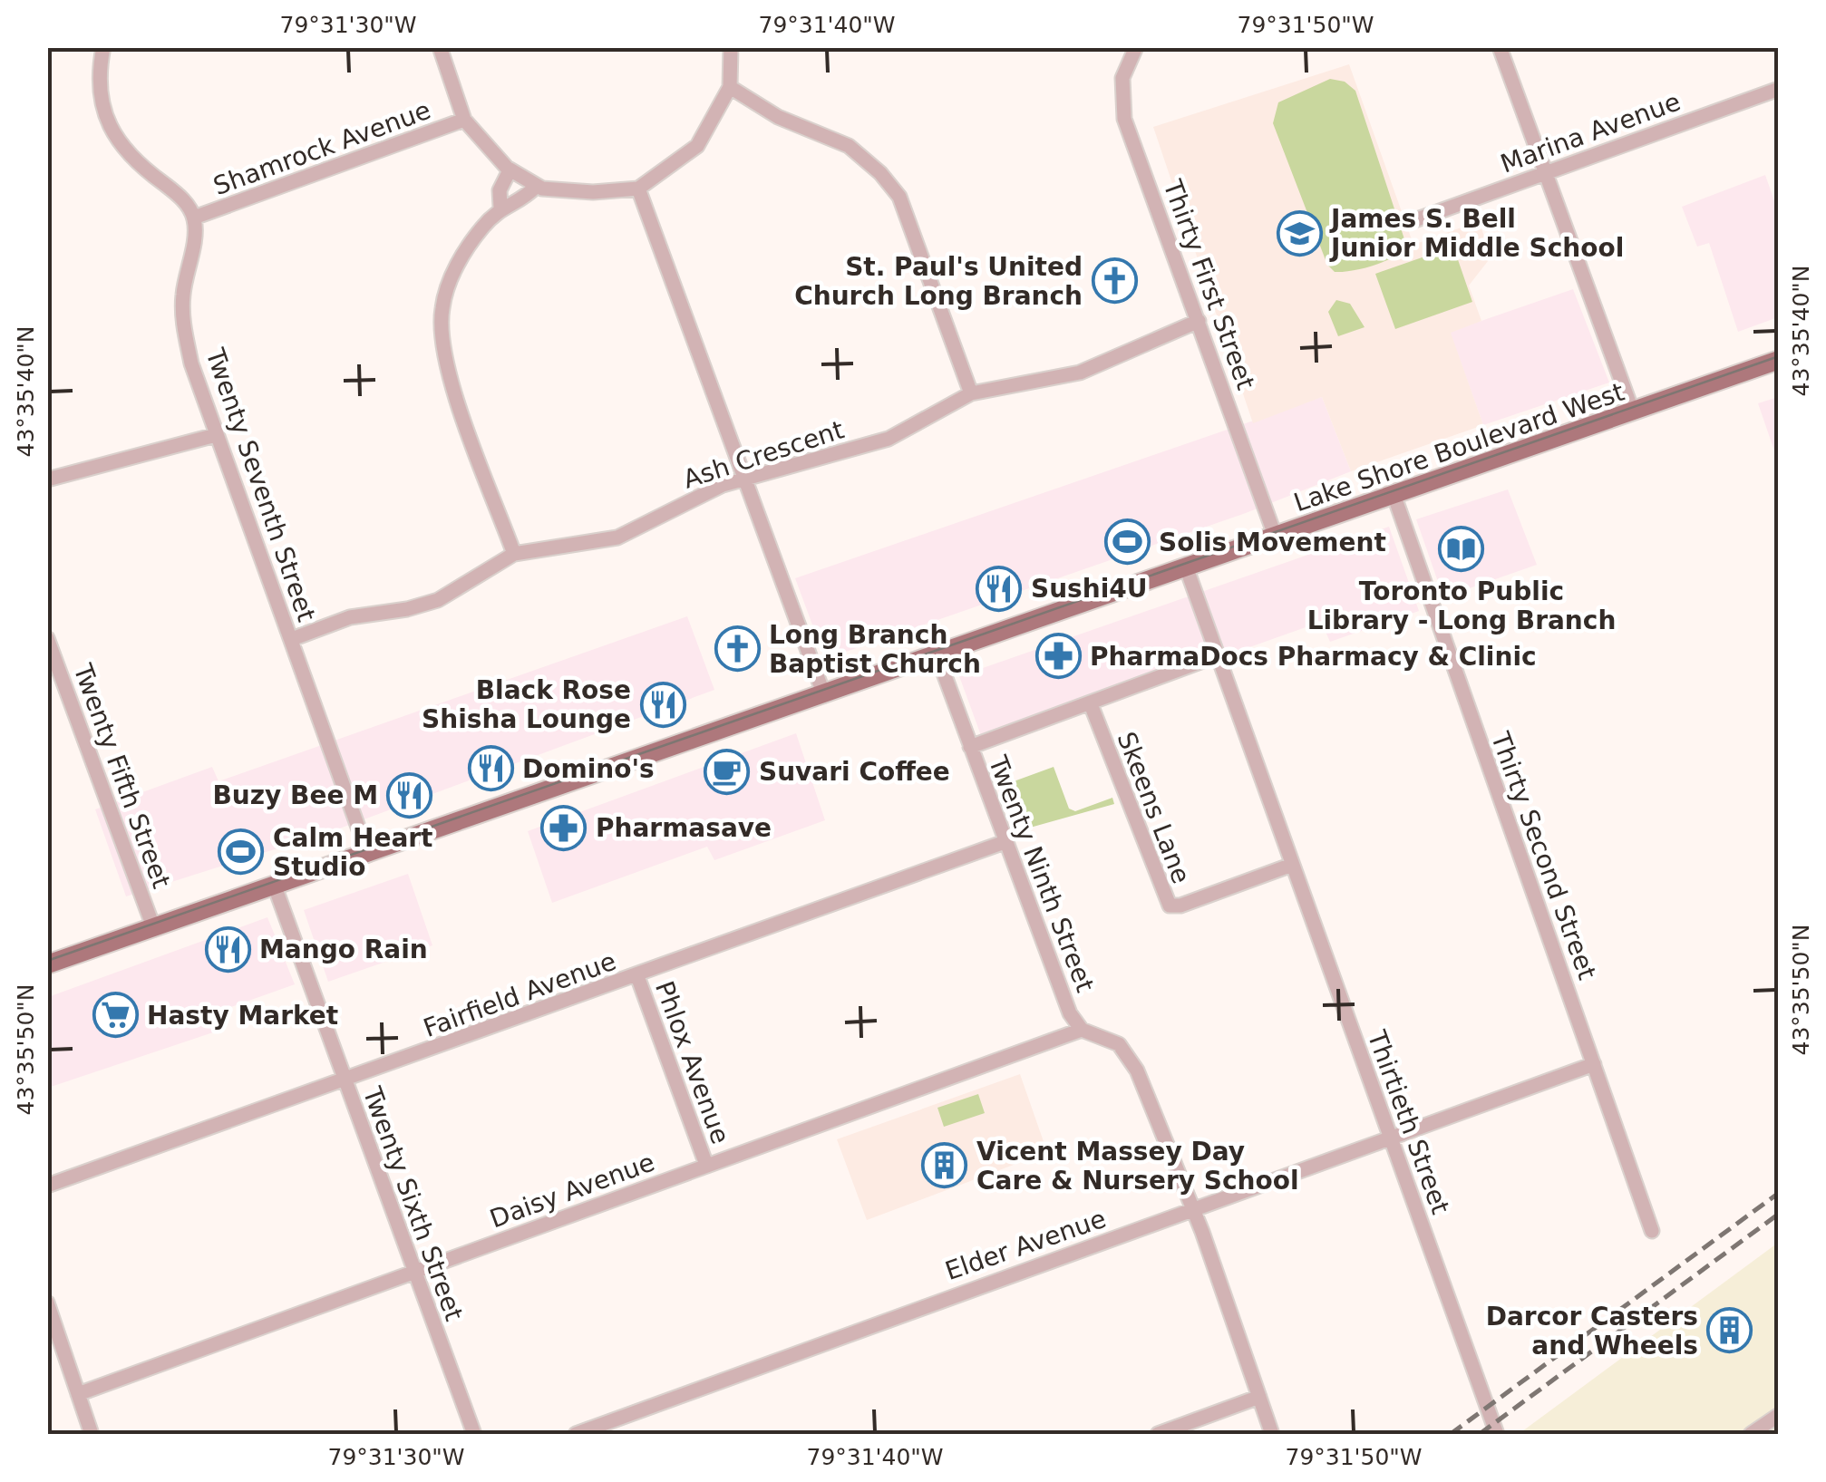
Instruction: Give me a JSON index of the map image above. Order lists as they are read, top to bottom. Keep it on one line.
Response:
{"streets":{"main road":["Lake Shore Boulevard West"],"street":["Marina Avenue","Shamrock Avenue","Thirty First Street","Ash Crescent","Twenty Seventh Street","Twenty Fifth Street","Skeens Lane","Thirty Second Street","Twenty Ninth Street","Fairfield Avenue","Phlox Avenue","Thirtieth Street","Daisy Avenue","Twenty Sixth Street","Elder Avenue"]},"crossings":[["Shamrock Avenue","Twenty Seventh Street"],["Thirty First Street","Lake Shore Boulevard West"],["Thirty First Street","Ash Crescent"],["Lake Shore Boulevard West","Twenty Seventh Street"],["Lake Shore Boulevard West","Twenty Fifth Street"],["Lake Shore Boulevard West","Thirty Second Street"],["Lake Shore Boulevard West","Twenty Ninth Street"],["Lake Shore Boulevard West","Thirtieth Street"],["Lake Shore Boulevard West","Twenty Sixth Street"],["Ash Crescent","Twenty Seventh Street"],["Skeens Lane","Thirtieth Street"],["Thirty Second Street","Elder Avenue"],["Twenty Ninth Street","Fairfield Avenue"],["Twenty Ninth Street","Daisy Avenue"],["Twenty Ninth Street","Elder Avenue"],["Fairfield Avenue","Phlox Avenue"],["Fairfield Avenue","Twenty Sixth Street"],["Phlox Avenue","Daisy Avenue"],["Thirtieth Street","Elder Avenue"],["Daisy Avenue","Twenty Sixth Street"]],"places":{"school or university":["James S. Bell Junior Middle School"],"church":["St. Paul's United Church Long Branch","Long Branch Baptist Church"],"sports":["Solis Movement","Calm Heart Studio"],"library":["Toronto Public Library - Long Branch"],"restaurant":["Sushi4U","Black Rose Shisha Lounge","Domino's","Buzy Bee M","Mango Rain"],"pharmacy":["PharmaDocs Pharmacy & Clinic","Pharmasave"],"cafe":["Suvari Coffee"],"supermarket":["Hasty Market"],"building":["Vicent Massey Day Care & Nursery School","Darcor Casters and Wheels"]},"coordinates":["79°31'30\"W","79°31'40\"W","79°31'50\"W","43°35'40\"N","43°35'50\"N"]}
